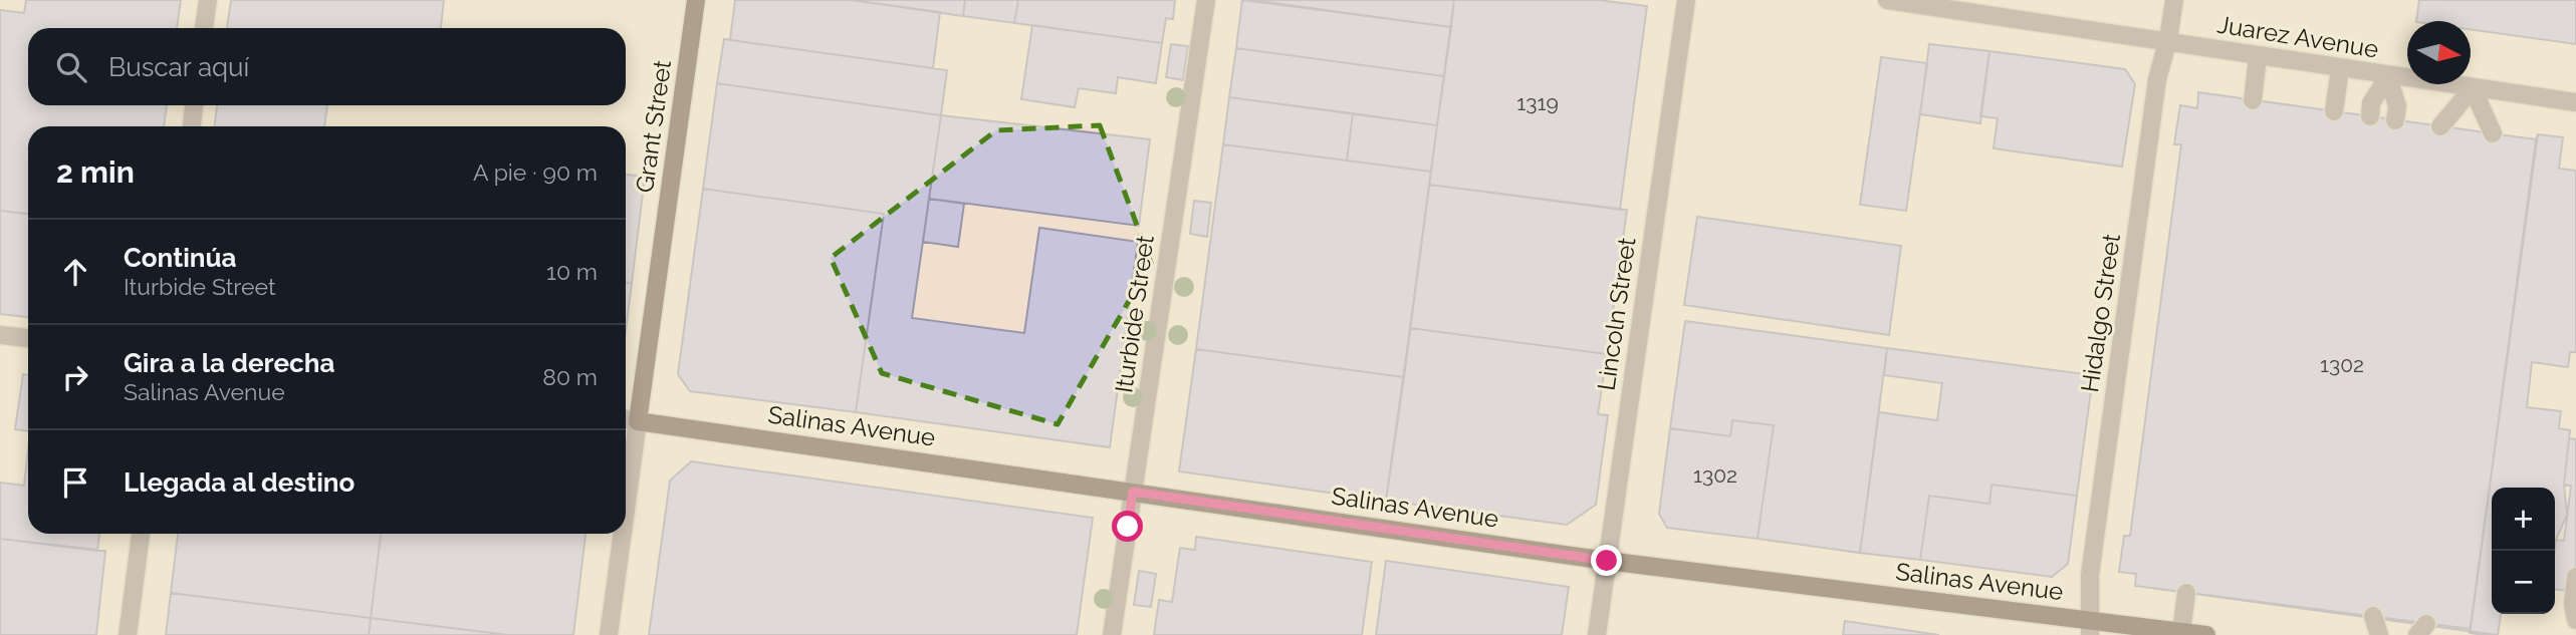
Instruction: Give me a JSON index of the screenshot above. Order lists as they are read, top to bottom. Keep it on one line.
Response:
{"streets":{"main road":["Grant Street","Salinas Avenue"],"street":["Juarez Avenue","Hidalgo Street","Iturbide Street","Lincoln Street"]},"crossings":[["Juarez Avenue","Hidalgo Street"],["Grant Street","Salinas Avenue"],["Hidalgo Street","Salinas Avenue"],["Iturbide Street","Salinas Avenue"],["Lincoln Street","Salinas Avenue"]],"house_numbers":["1319","1302","1302"],"north":"right","page":{"search":"Buscar aquí","heading":["2 min","A pie · 90 m"],"list":[["Continúa","Iturbide Street","10 m"],["Gira a la derecha","Salinas Avenue","80 m"],"Llegada al destino"],"map_buttons":["+","−"]}}
